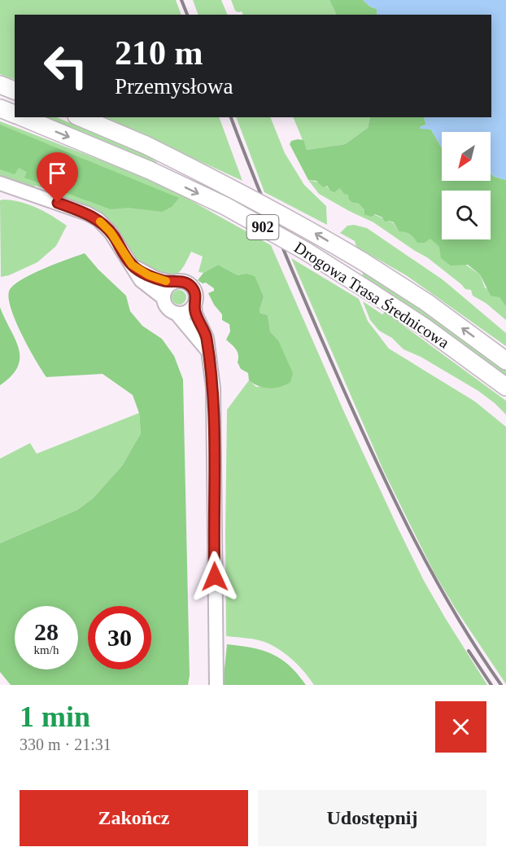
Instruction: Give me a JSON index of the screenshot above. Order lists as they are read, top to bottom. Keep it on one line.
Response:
{"streets":{"main road":["902","Drogowa Trasa Średnicowa"]},"north":"bottom left","page":{"turn":["210 m","Przemysłowa"],"speed":"28 km/h","limit":"30","heading":["1 min","330 m · 21:31"],"buttons":["Zakończ","Udostępnij"]}}
